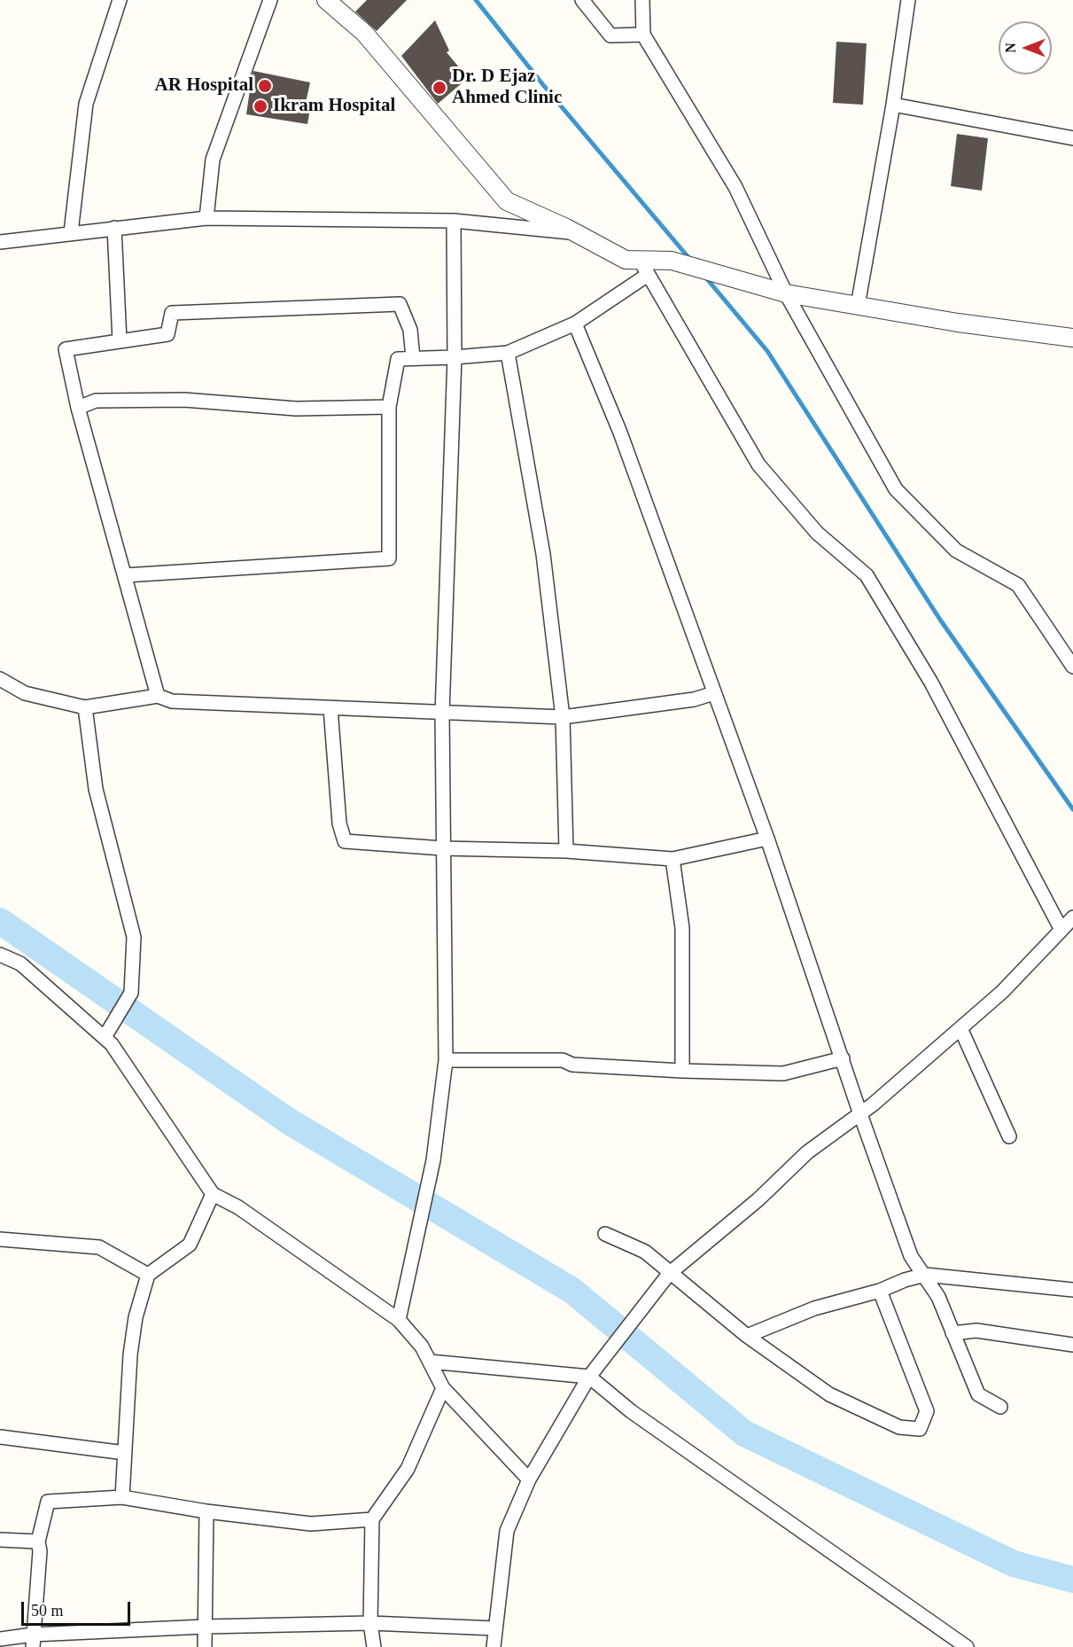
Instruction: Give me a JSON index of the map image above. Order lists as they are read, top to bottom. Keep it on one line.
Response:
{"places":["AR Hospital","Dr. D Ejaz Ahmed Clinic","Ikram Hospital"],"scale_bar":"50 m","north":"left"}
